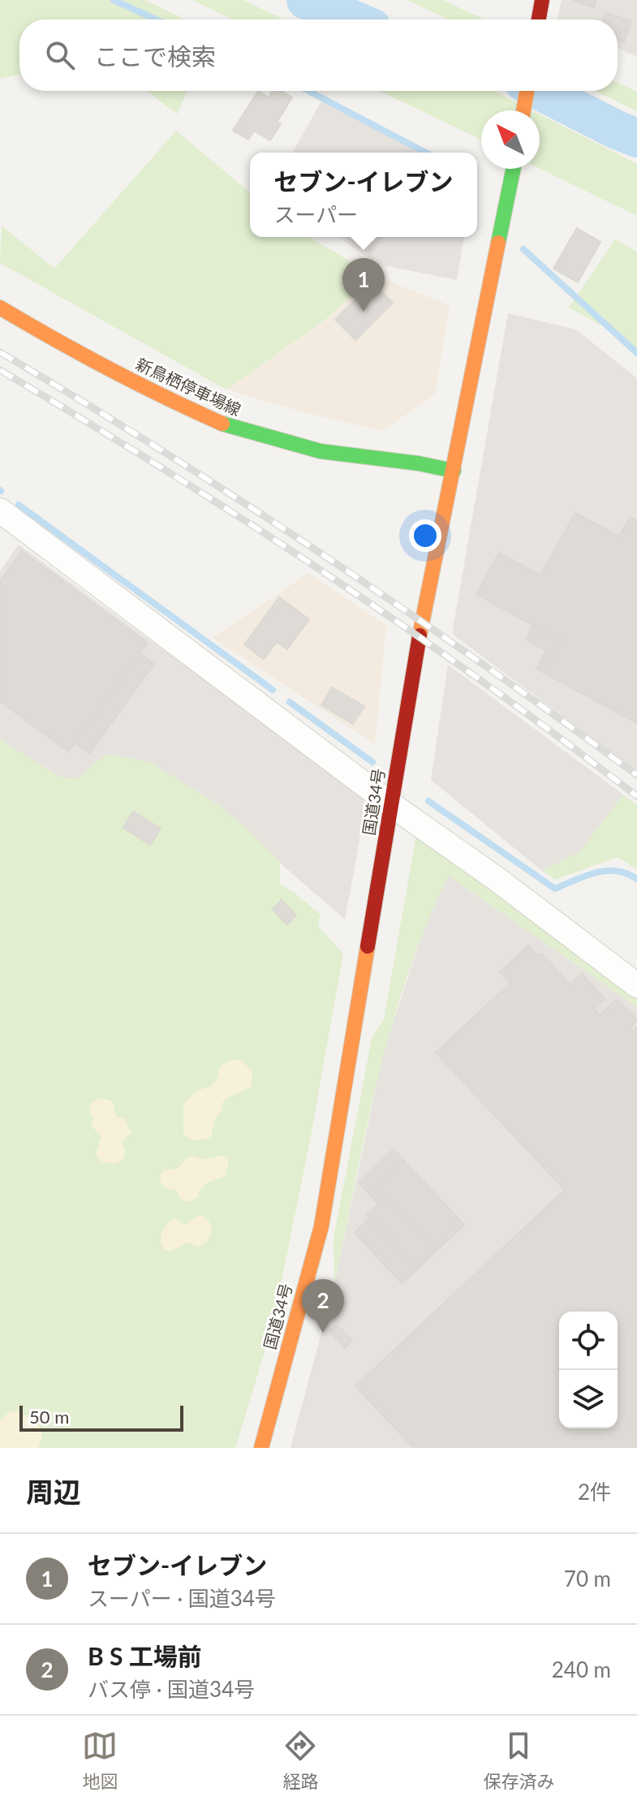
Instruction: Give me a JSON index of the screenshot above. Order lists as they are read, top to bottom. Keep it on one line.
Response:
{"streets":{"main road":["新鳥栖停車場線","国道34号"]},"crossings":[["新鳥栖停車場線","国道34号"]],"scale_bar":"50 m","north":"top left","page":{"search":"ここで検索","popup":["セブン-イレブン","スーパー"],"pins":["1","2"],"scale":"50 m","heading":["周辺","2件"],"list":[{"mark":"1","name":"セブン-イレブン","note":"スーパー · 国道34号","value":"70 m"},{"mark":"2","name":"B S 工場前","note":"バス停 · 国道34号","value":"240 m"}],"nav":["地図","経路","保存済み"]}}
